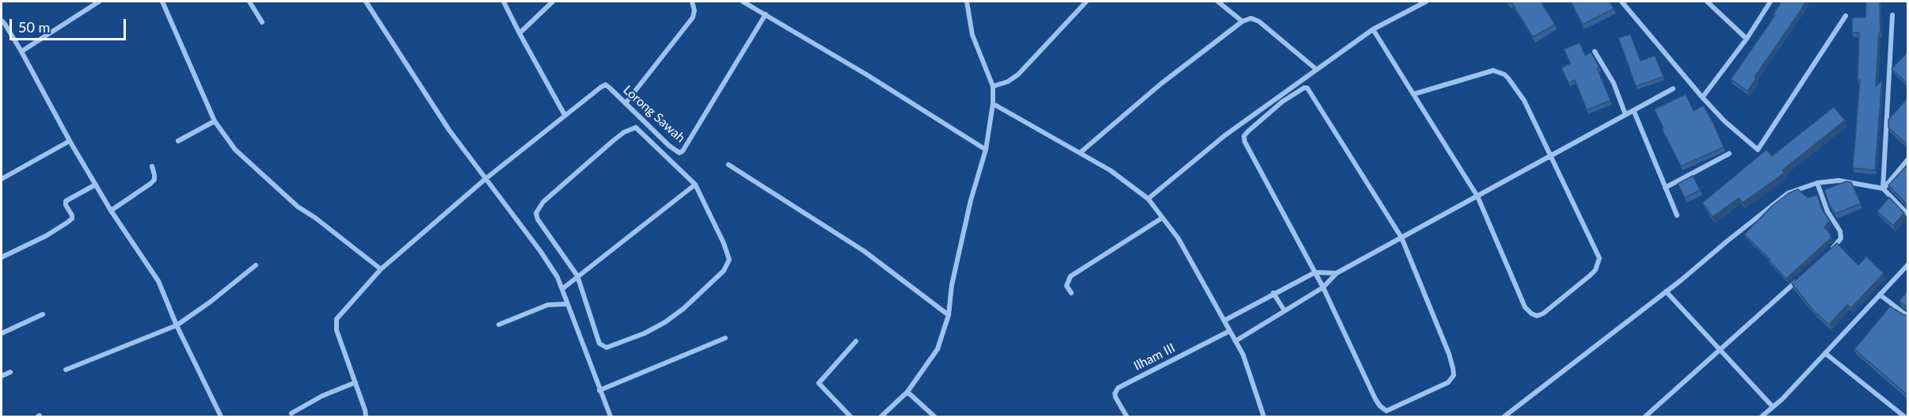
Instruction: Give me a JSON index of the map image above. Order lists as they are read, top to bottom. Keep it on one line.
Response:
{"streets":{"street":["Lorong Sawah","Ilham III"]},"scale_bar":"50 m"}
